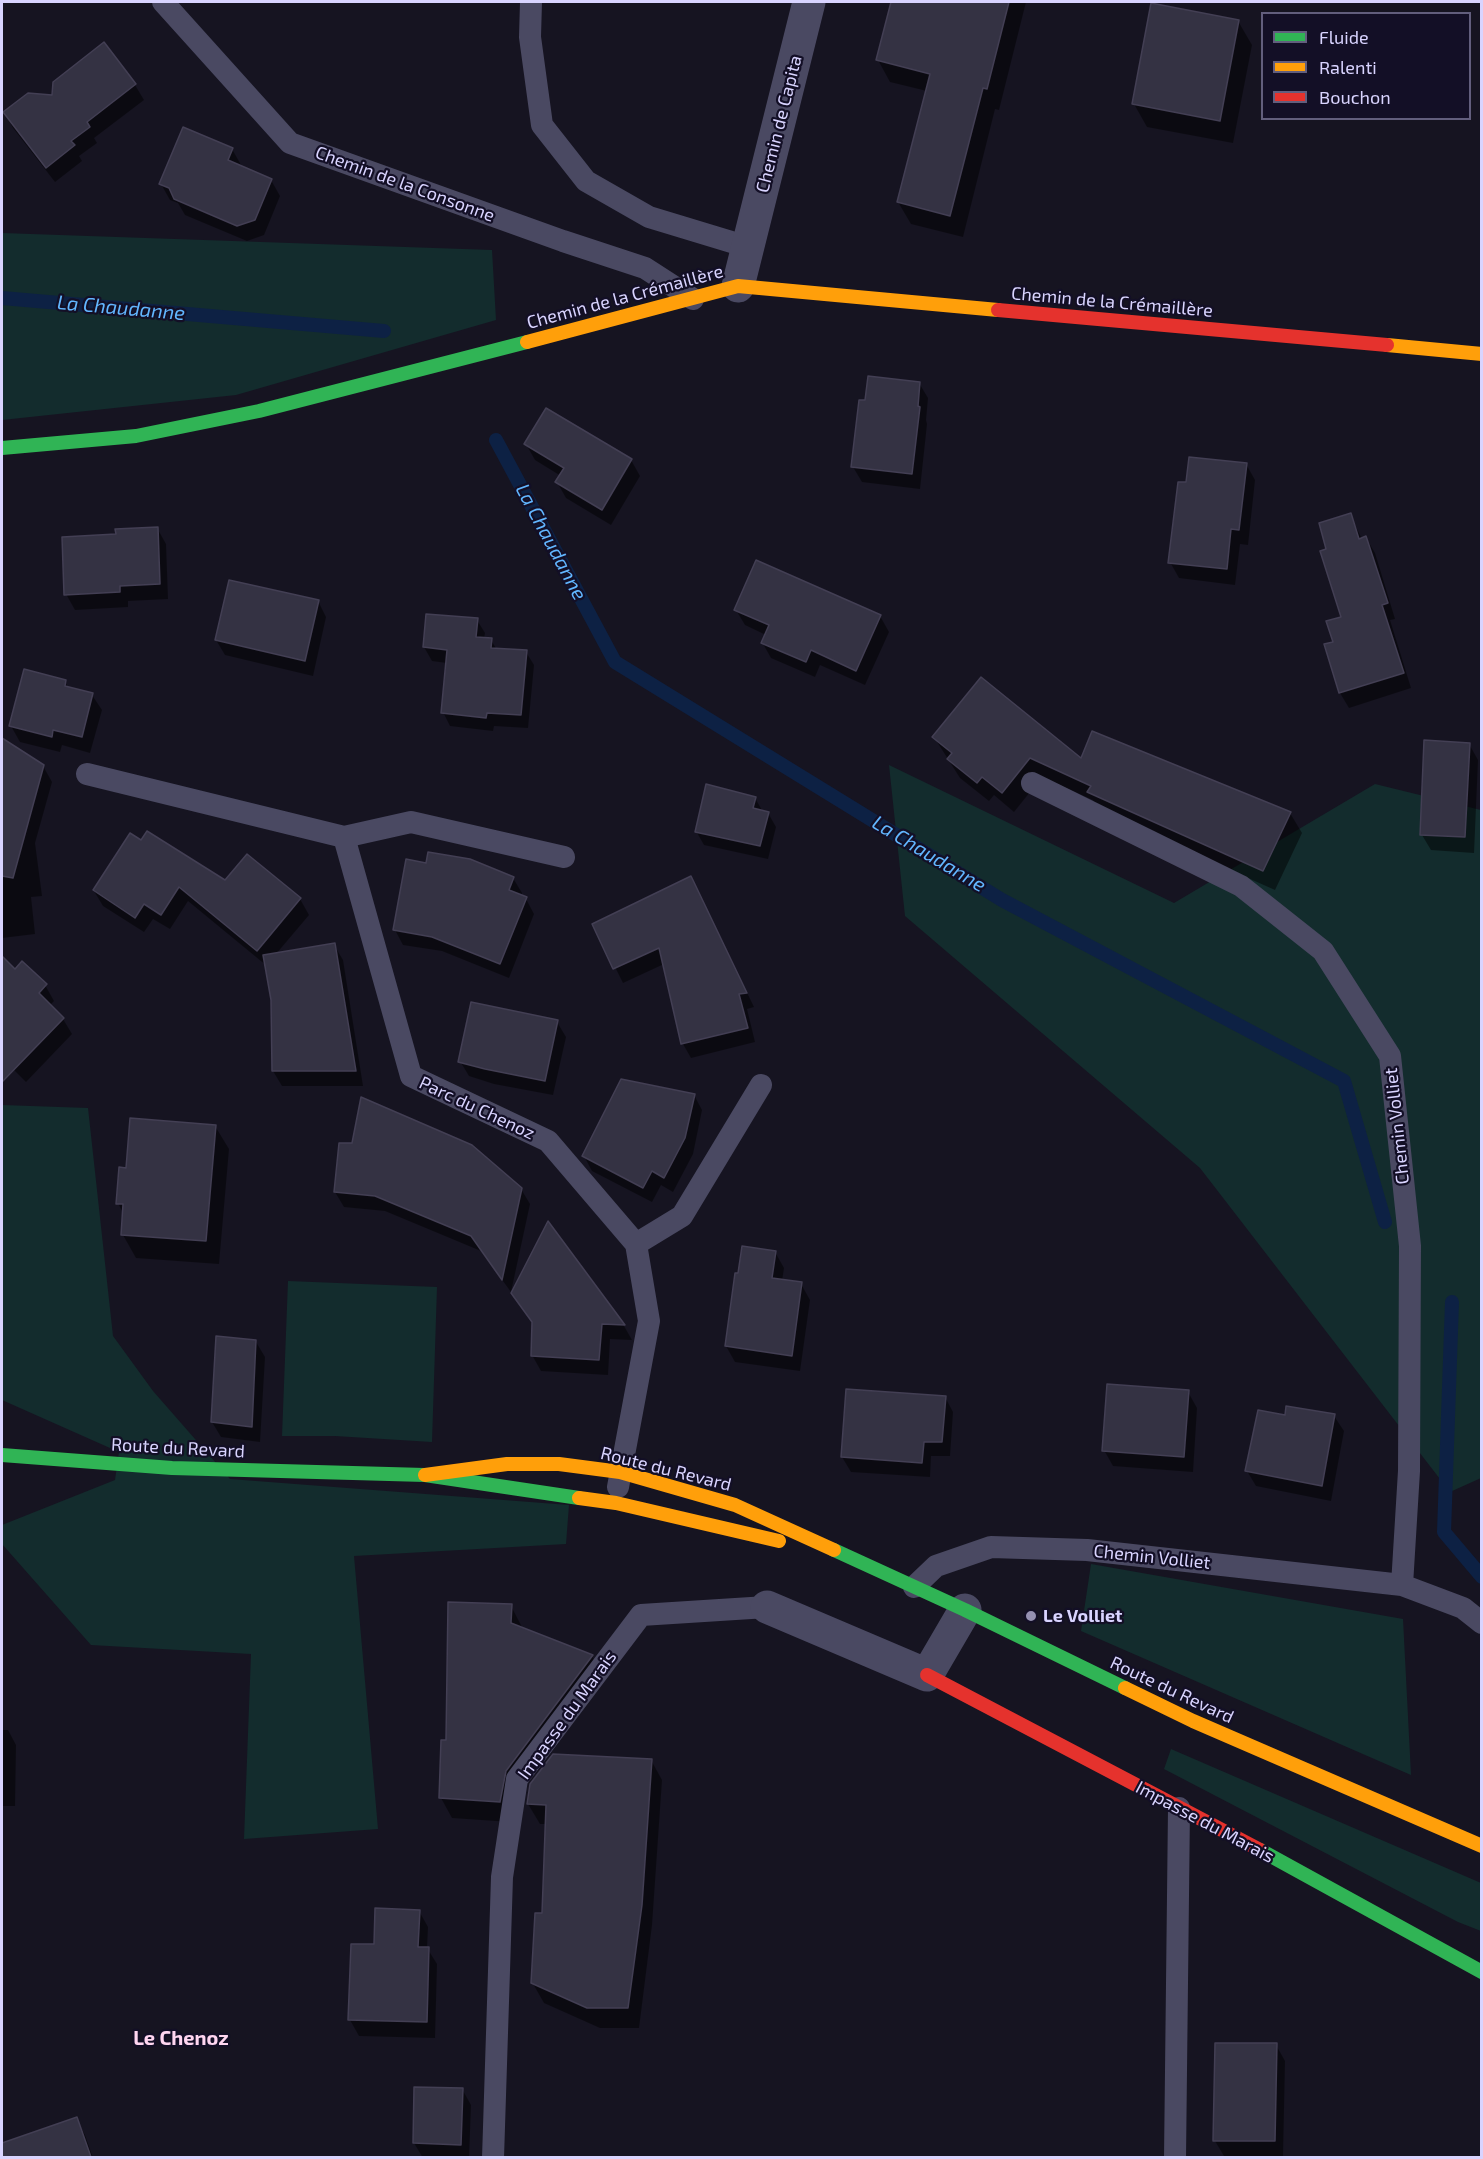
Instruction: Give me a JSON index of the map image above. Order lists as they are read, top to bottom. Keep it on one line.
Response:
{"streets":{"street":["Chemin de Capita","Chemin de la Crémaillère","Route du Revard","Impasse du Marais"],"lane":["Chemin de la Consonne","Parc du Chenoz","Chemin Volliet"]},"crossings":[["Chemin de Capita","Chemin de la Crémaillère"],["Chemin de la Consonne","Chemin de la Crémaillère"],["Chemin Volliet","Route du Revard"]],"districts":["Le Chenoz"],"water":["La Chaudanne"],"places":["Le Volliet"],"legend":["Fluide","Ralenti","Bouchon"]}
